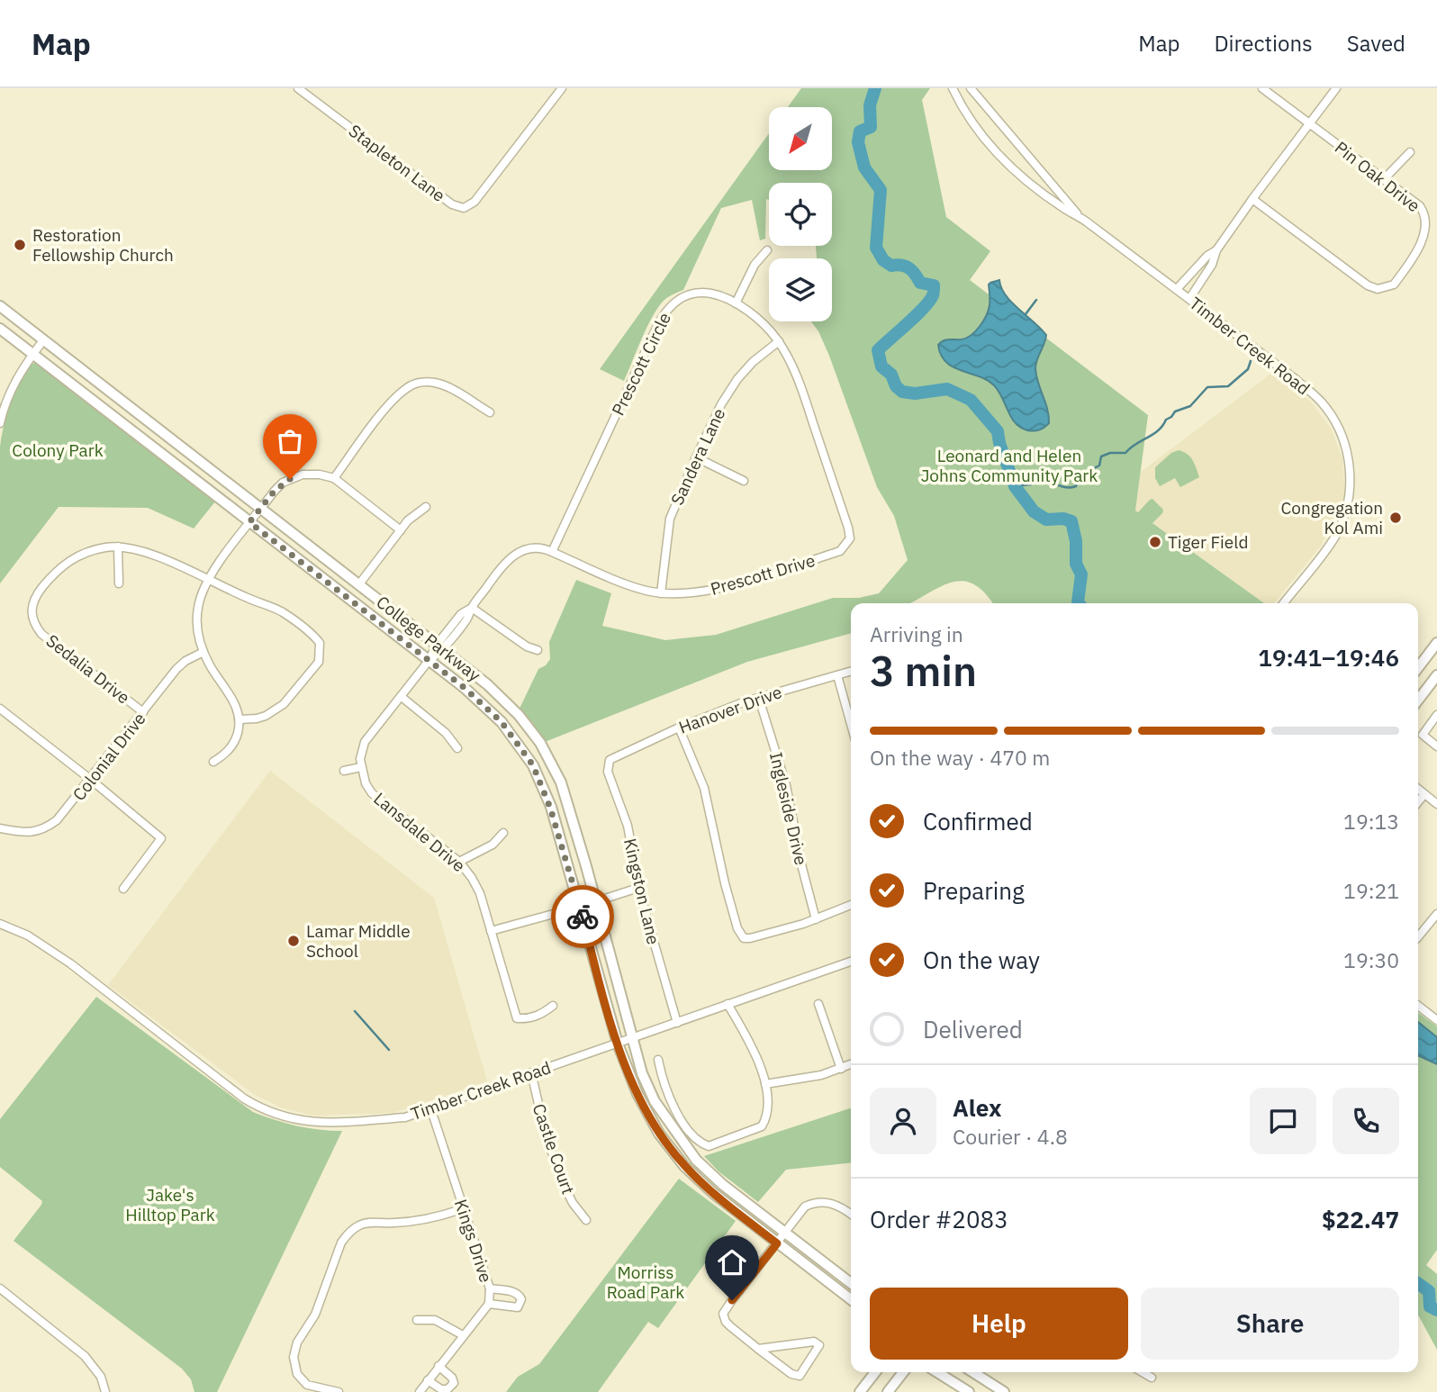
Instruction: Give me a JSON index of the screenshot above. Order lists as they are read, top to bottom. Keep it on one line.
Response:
{"streets":{"main road":["College Parkway"],"street":["Stapleton Lane","Pin Oak Drive","Timber Creek Road","Prescott Circle","Sandera Lane","Prescott Drive","Sedalia Drive","Hanover Drive","Colonial Drive","Ingleside Drive","Lansdale Drive","Kingston Lane","Castle Court","Kings Drive"]},"crossings":[["Timber Creek Road","College Parkway"],["Timber Creek Road","Kingston Lane"],["Timber Creek Road","Castle Court"],["Timber Creek Road","Kings Drive"],["Prescott Circle","Sandera Lane"],["Prescott Circle","Prescott Drive"],["Sandera Lane","Prescott Drive"],["Prescott Drive","College Parkway"],["Sedalia Drive","Colonial Drive"],["Hanover Drive","Ingleside Drive"],["Hanover Drive","Kingston Lane"]],"parks":["Colony Park","Leonard and Helen Johns Community Park","Jake's Hilltop Park","Morriss Road Park"],"places":["Restoration Fellowship Church","Congregation Kol Ami","Tiger Field","Lamar Middle School"],"north":"bottom left","page":{"header":"Map","nav":["Map","Directions","Saved"],"heading":["3 min","Arriving in","19:41–19:46"],"panel":["Alex","Courier · 4.8","Order #2083","$22.47"],"bar":"On the way · 470 m","list":[["Confirmed","19:13"],["Preparing","19:21"],["On the way","19:30"],"Delivered"],"buttons":["Help","Share"]}}
